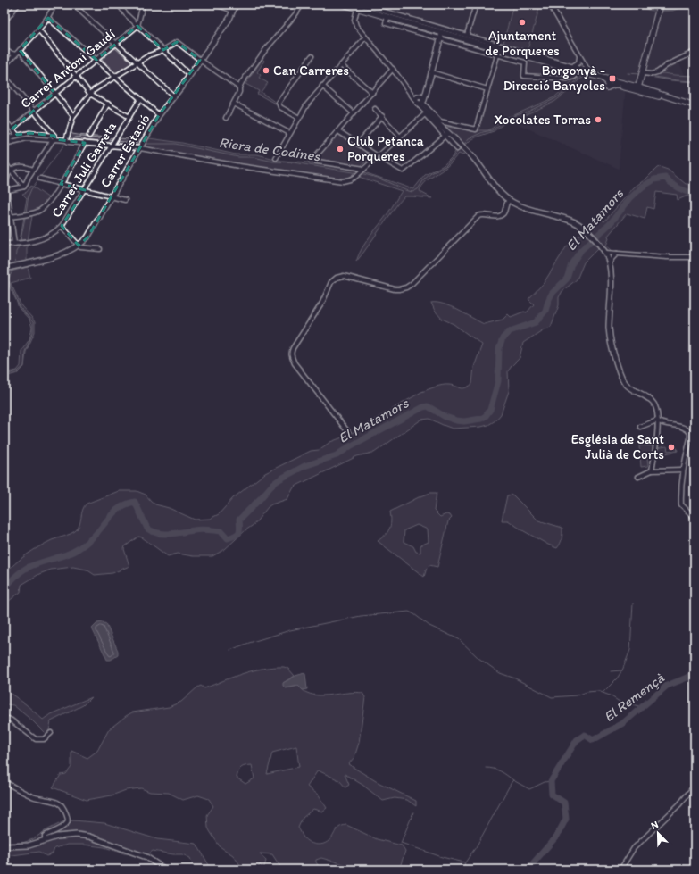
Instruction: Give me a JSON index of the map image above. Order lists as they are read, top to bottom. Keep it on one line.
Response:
{"streets":{"street":["Carrer Antoni Gaudí","Carrer Estació","Carrer Juli Garreta"]},"water":["Riera de Codines","El Matamors","El Remençà"],"places":{"other":["Ajuntament de Porqueres","Can Carreres","Xocolates Torras","Club Petanca Porqueres","Església de Sant Julià de Corts"],"transit":["Borgonyà - Direcció Banyoles"]},"north":"top left"}
